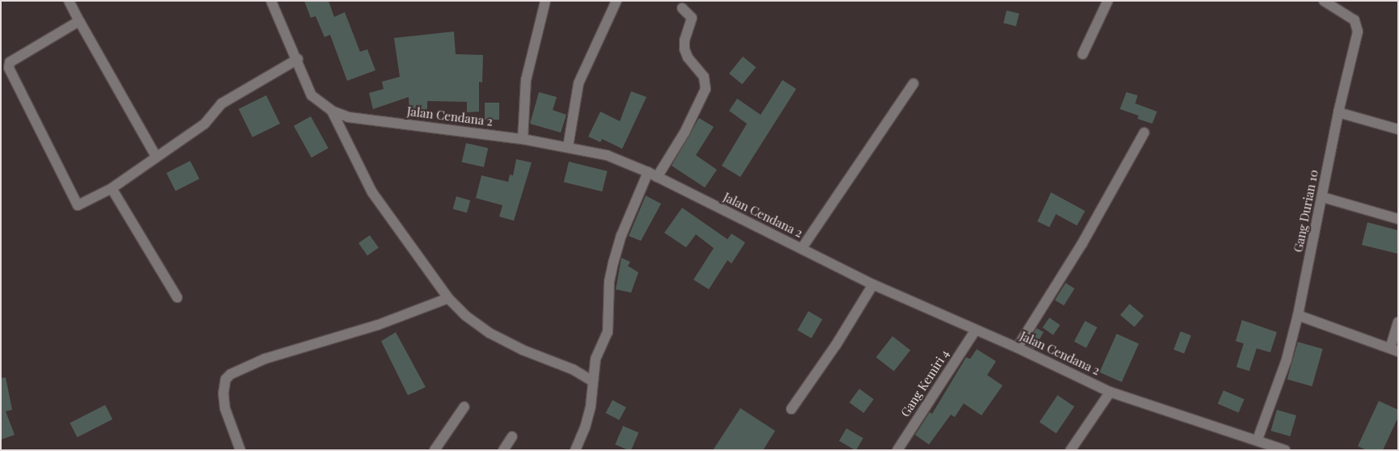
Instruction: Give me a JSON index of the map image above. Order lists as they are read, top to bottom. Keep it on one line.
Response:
{"streets":{"street":["Jalan Cendana 2","Gang Durian 10","Gang Kemiri 4"]},"crossings":[["Jalan Cendana 2","Gang Durian 10"],["Jalan Cendana 2","Gang Kemiri 4"]]}
